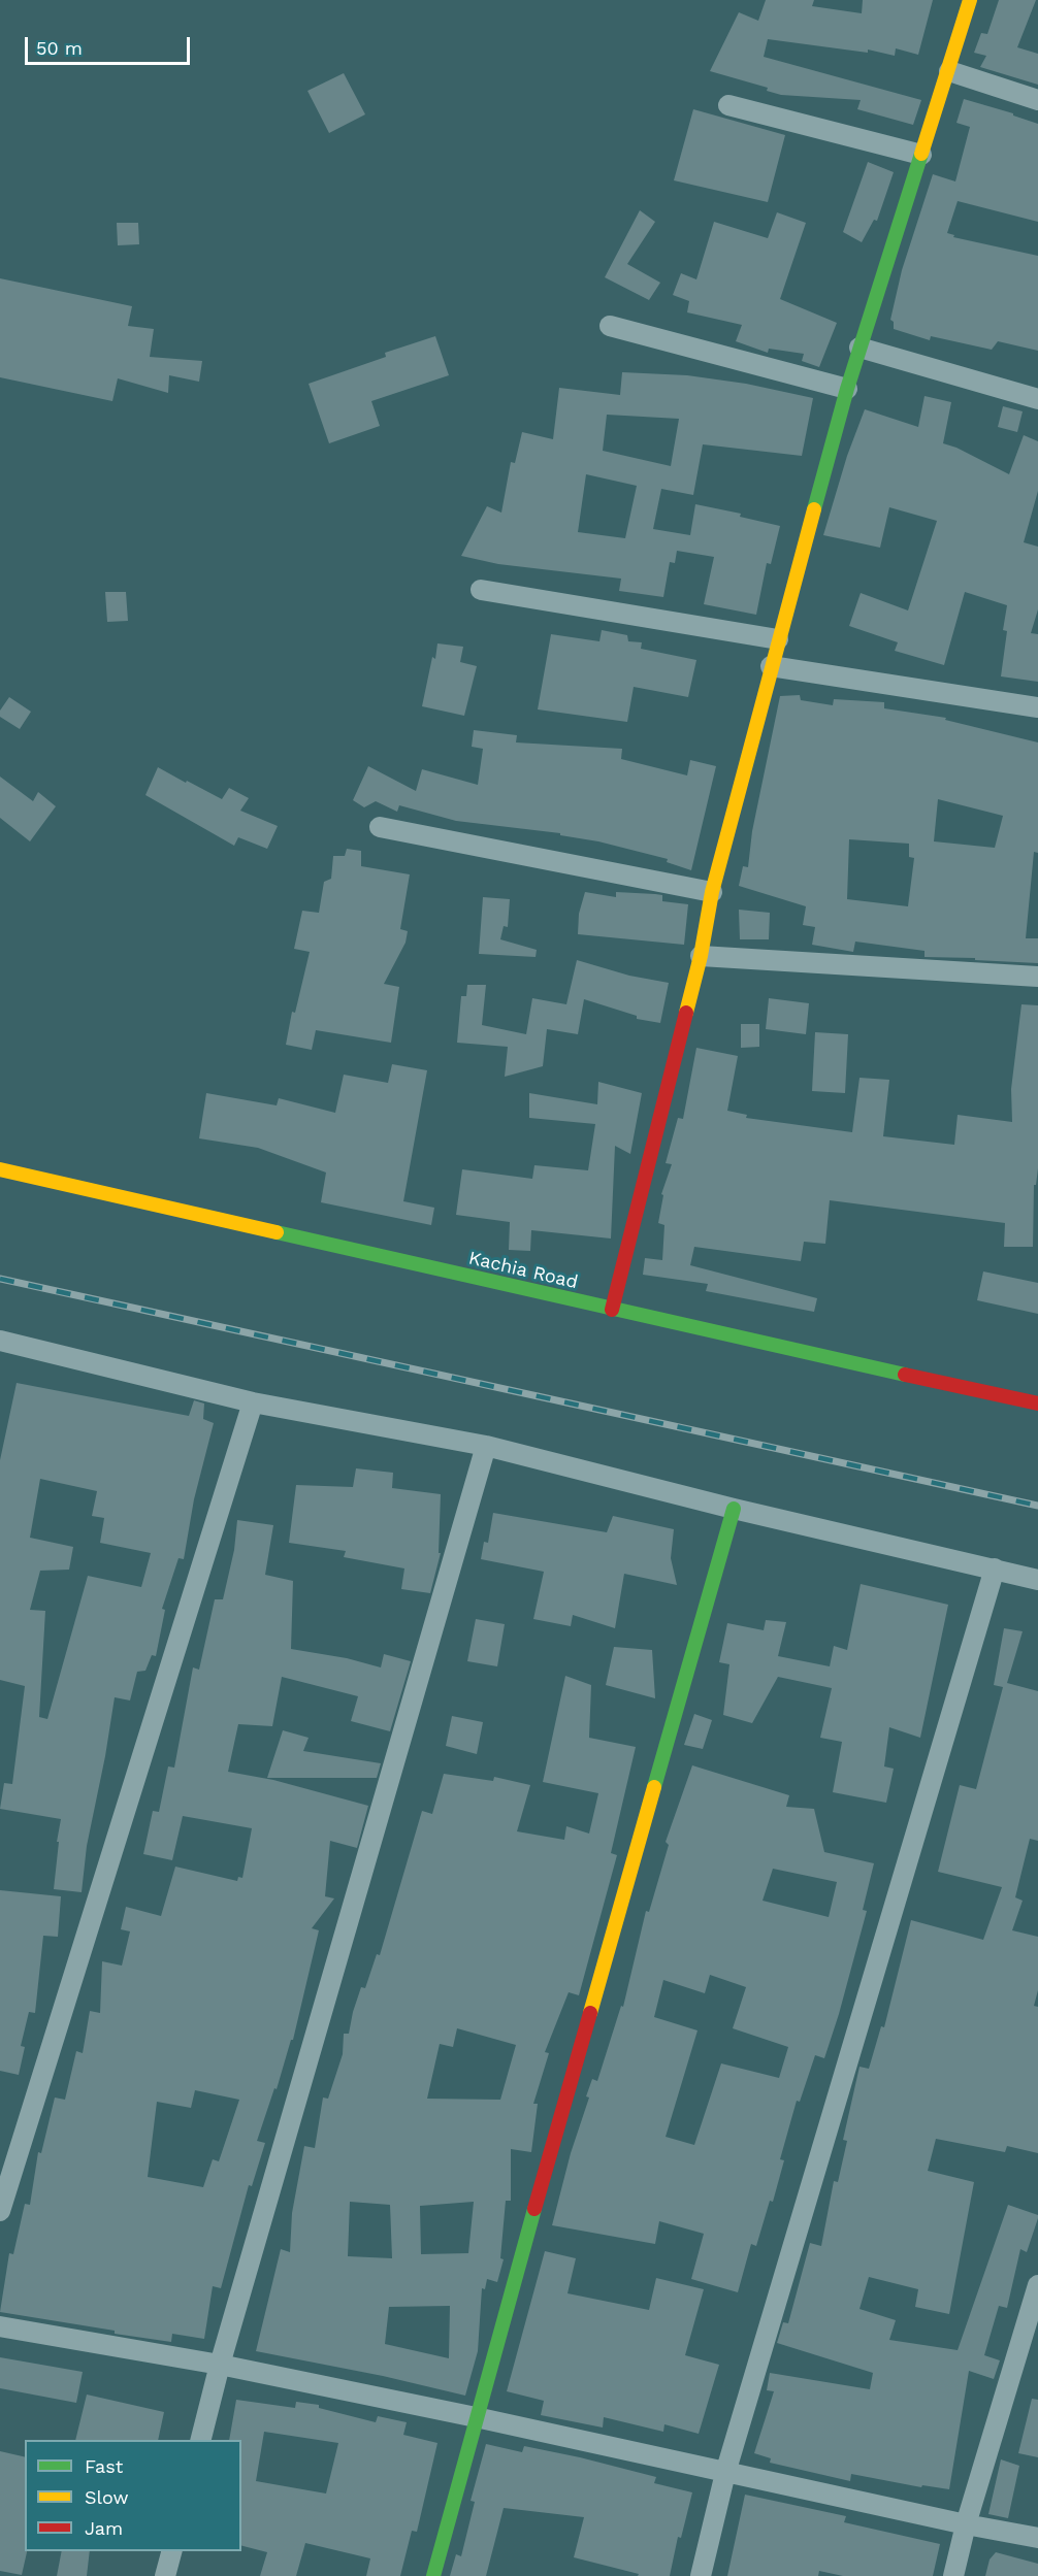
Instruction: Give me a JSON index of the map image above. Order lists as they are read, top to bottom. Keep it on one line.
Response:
{"streets":{"street":["Kachia Road"]},"legend":["Fast","Slow","Jam"],"scale_bar":"50 m"}
